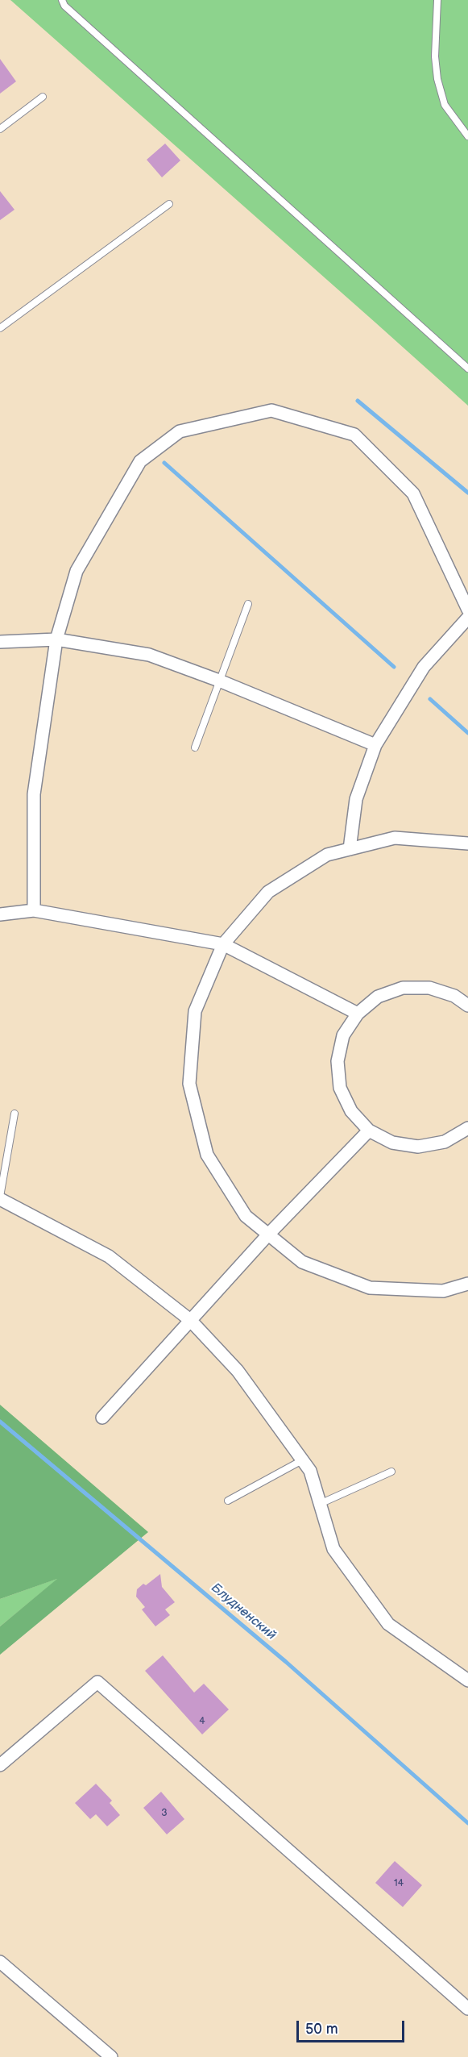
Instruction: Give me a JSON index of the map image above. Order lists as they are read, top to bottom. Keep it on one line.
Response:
{"water":["Блудненский"],"house_numbers":["4","3","14"],"scale_bar":"50 m"}
